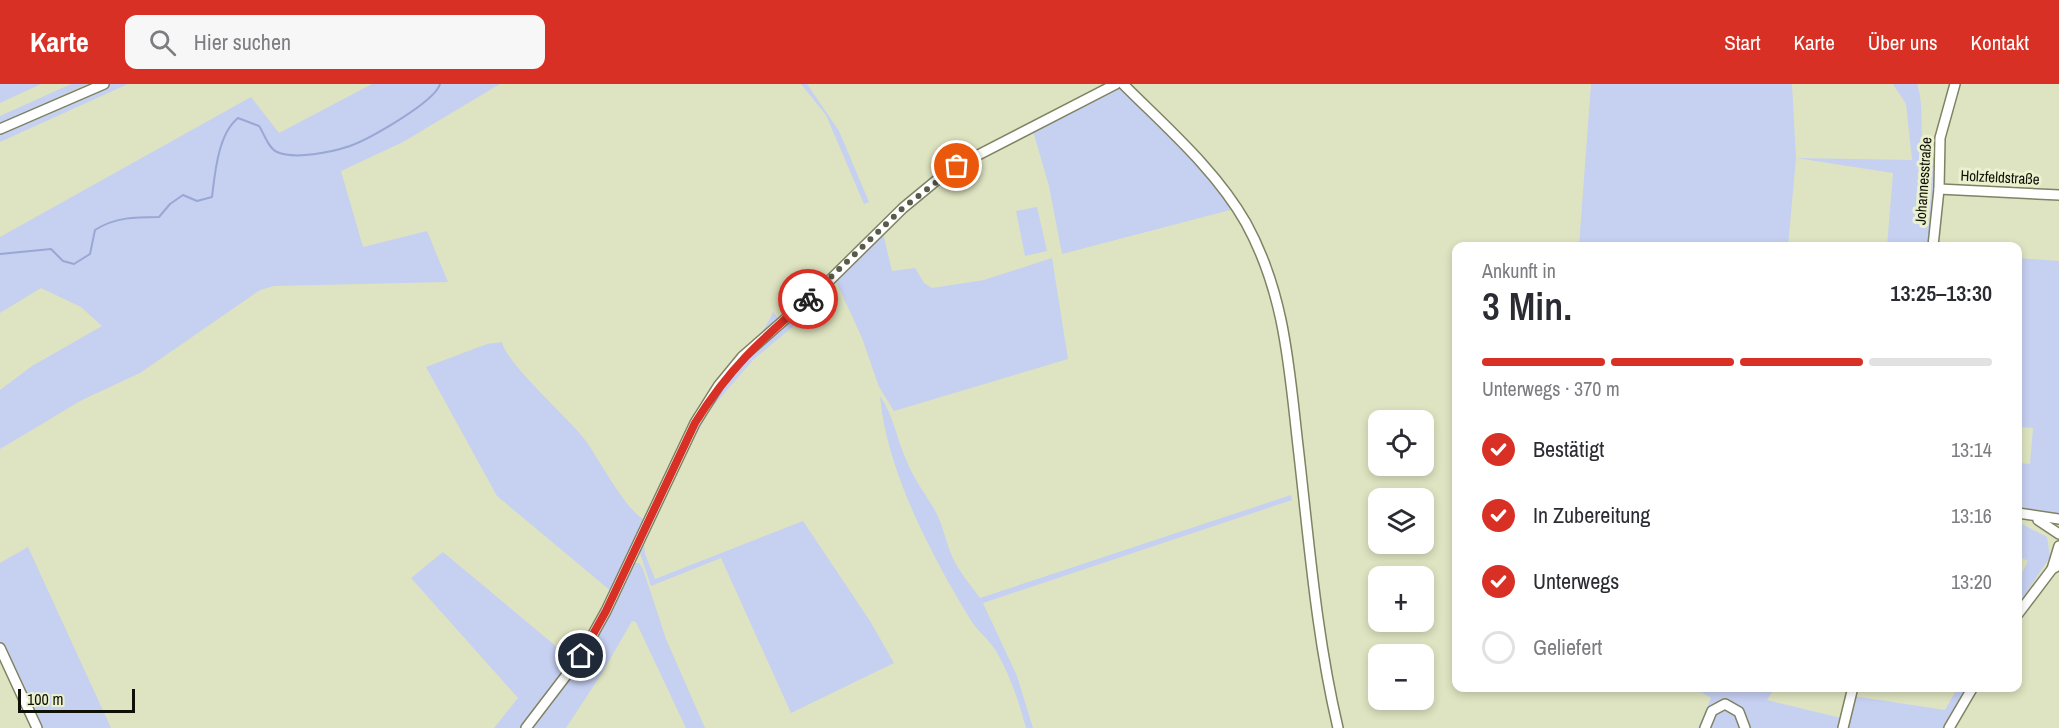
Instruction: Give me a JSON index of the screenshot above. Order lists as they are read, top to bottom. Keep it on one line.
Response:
{"streets":{"street":["Holzfeldstraße","Johannesstraße"]},"crossings":[["Holzfeldstraße","Johannesstraße"]],"scale_bar":"100 m","page":{"header":"Karte","search":"Hier suchen","nav":["Start","Karte","Über uns","Kontakt"],"heading":["3 Min.","Ankunft in","13:25–13:30"],"bar":"Unterwegs · 370 m","map_buttons":["+","−"],"list":[["Bestätigt","13:14"],["In Zubereitung","13:16"],["Unterwegs","13:20"],"Geliefert"],"scale":"100 m"}}
